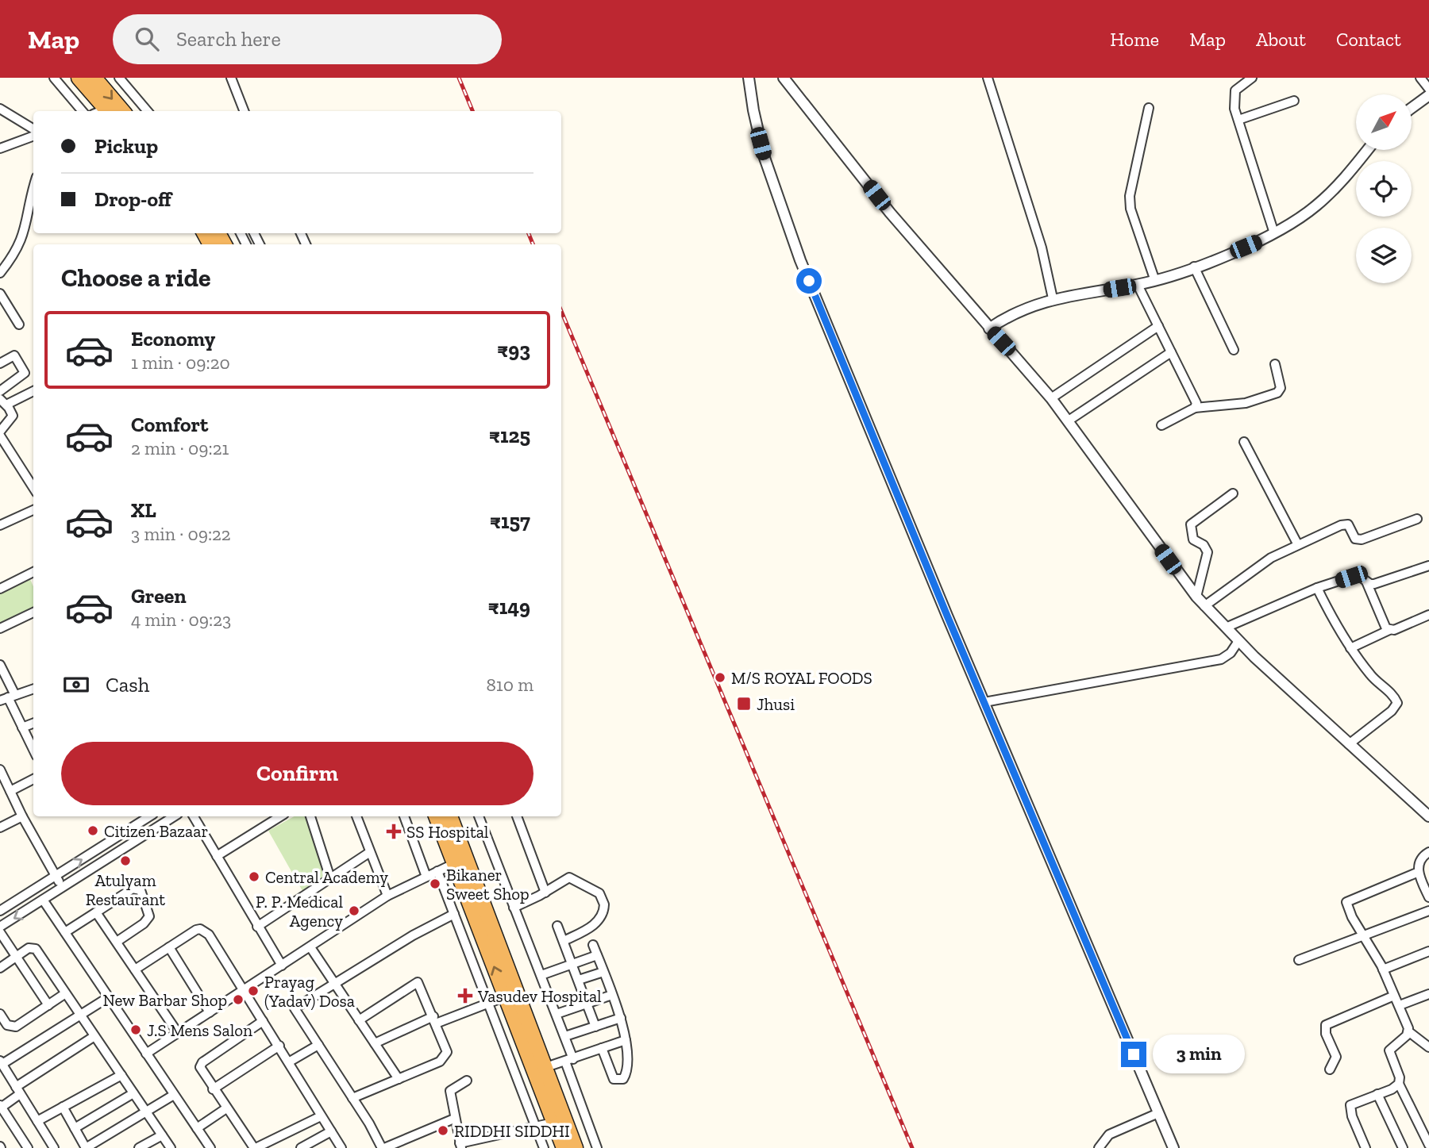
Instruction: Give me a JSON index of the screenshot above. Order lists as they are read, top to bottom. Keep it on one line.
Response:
{"places":{"other":["M/S ROYAL FOODS","Citizen Bazaar","Atulyam Restaurant","Central Academy","Bikaner Sweet Shop","P. P. Medical Agency","Prayag (Yadav) Dosa","New Barbar Shop","J.S Mens Salon","RIDDHI SIDDHI"],"transit":["Jhusi"],"health":["SS Hospital","Vasudev Hospital"]},"north":"top right","page":{"header":"Map","search":"Search here","nav":["Home","Map","About","Contact"],"banner":["Pickup","Drop-off"],"heading":"Choose a ride","list":[{"name":"Economy","note":"1 min · 09:20","value":"₹93"},{"name":"Comfort","note":"2 min · 09:21","value":"₹125"},{"name":"XL","note":"3 min · 09:22","value":"₹157"},{"name":"Green","note":"4 min · 09:23","value":"₹149"}],"pay":["Cash","810 m"],"buttons":"Confirm","bubble":"3 min"}}
